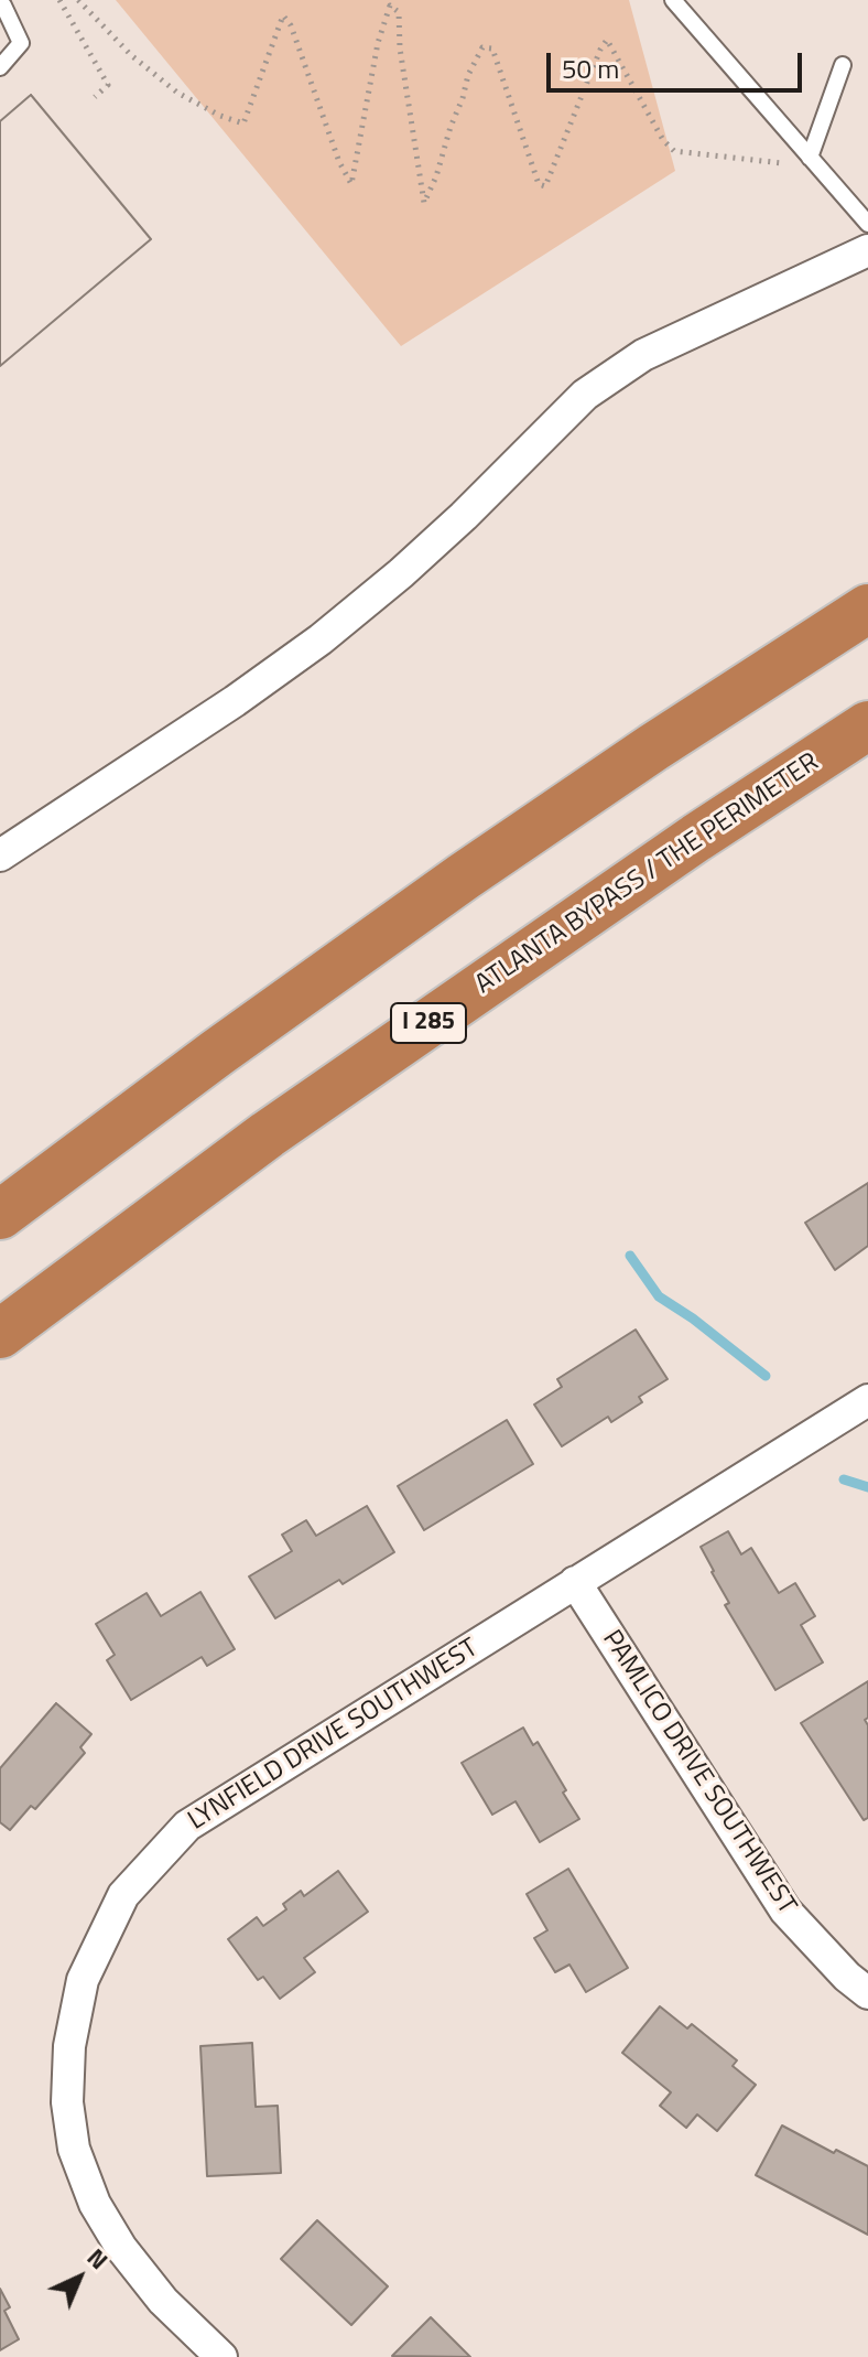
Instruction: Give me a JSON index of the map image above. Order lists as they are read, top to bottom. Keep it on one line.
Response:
{"streets":{"highway":["ATLANTA BYPASS / THE PERIMETER","I 285"],"street":["LYNFIELD DRIVE SOUTHWEST","PAMLICO DRIVE SOUTHWEST"]},"crossings":[["LYNFIELD DRIVE SOUTHWEST","PAMLICO DRIVE SOUTHWEST"]],"scale_bar":"50 m","north":"top right"}
